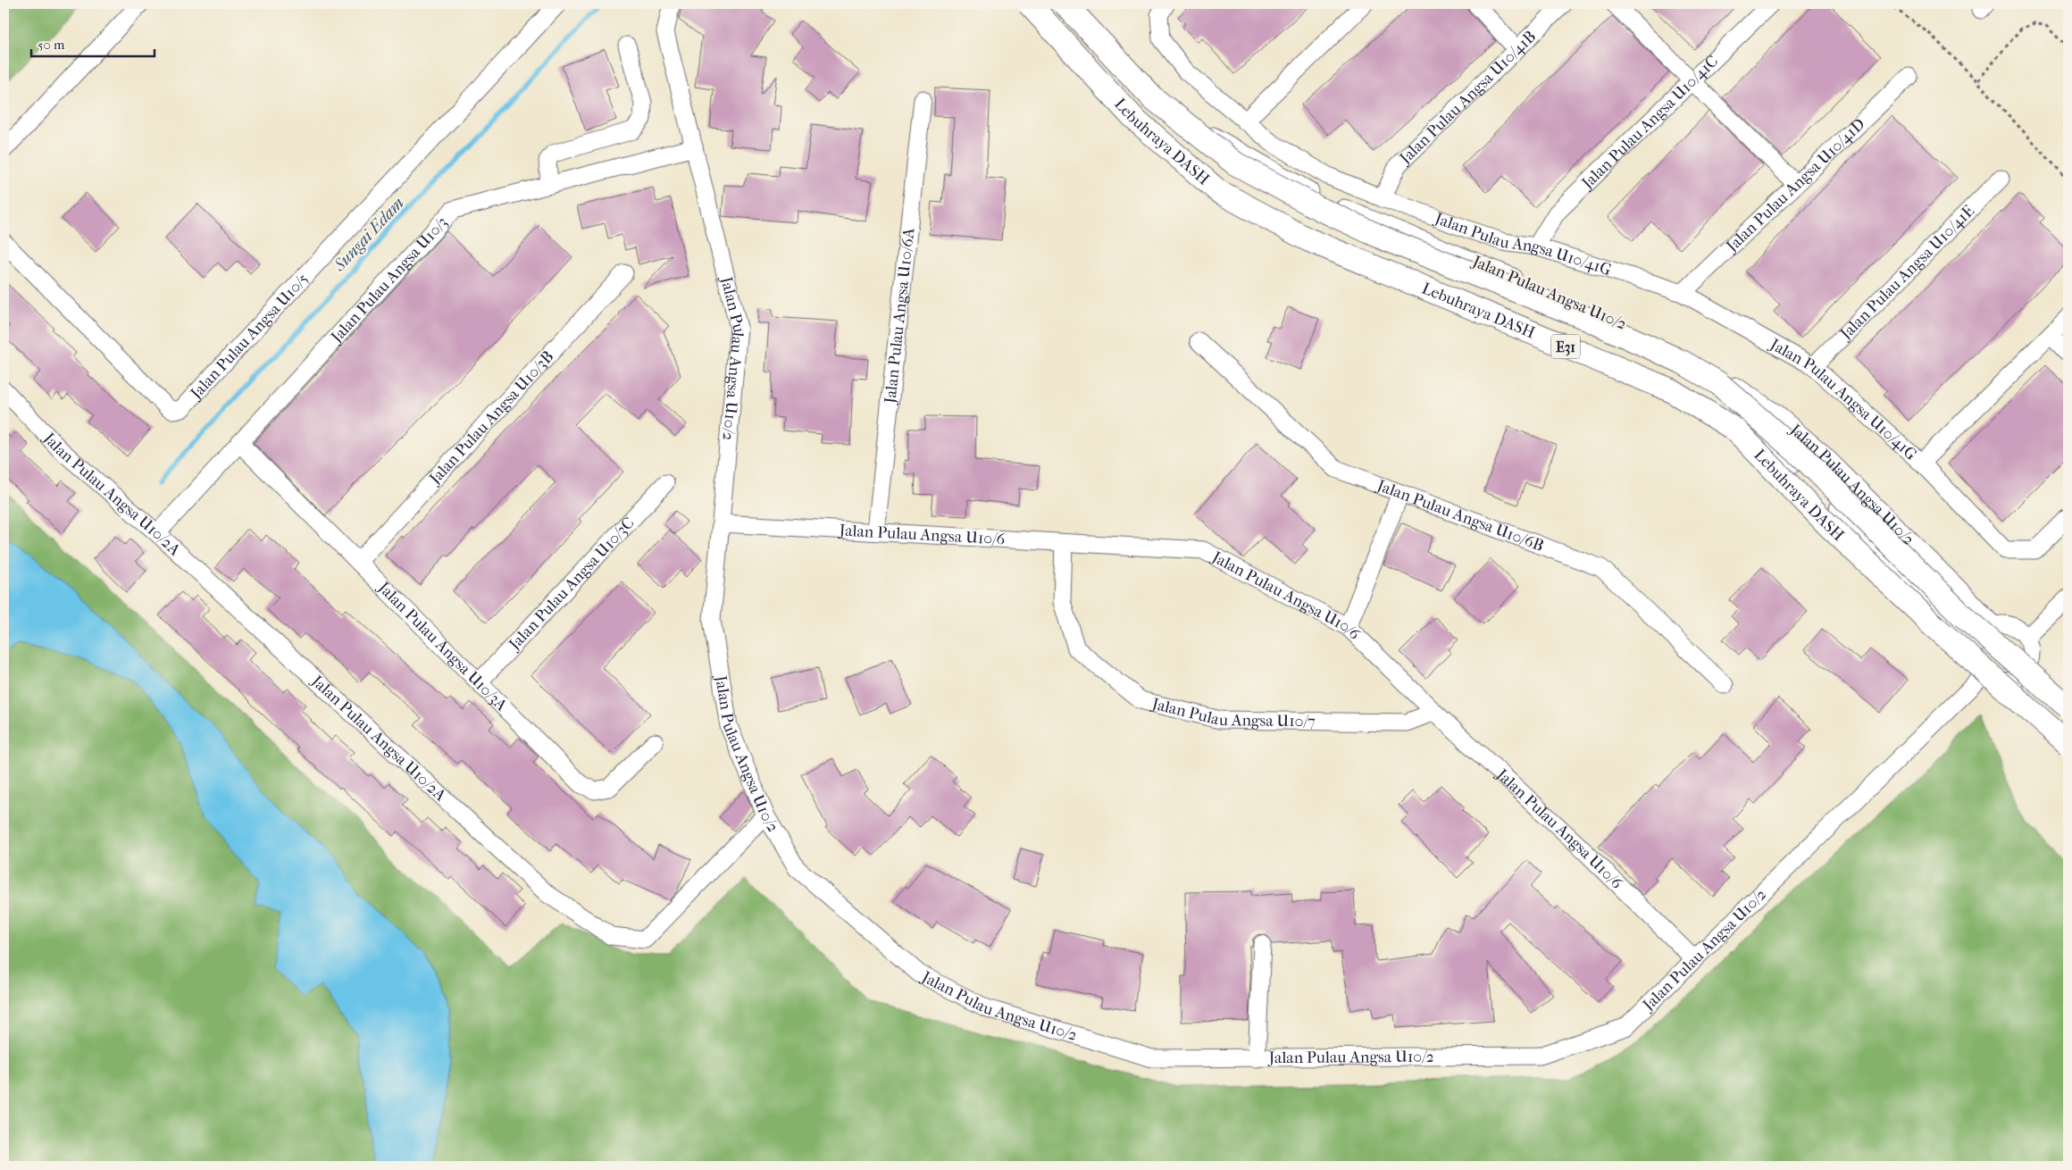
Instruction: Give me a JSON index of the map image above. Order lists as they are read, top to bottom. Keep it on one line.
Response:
{"streets":{"highway":["Lebuhraya DASH","E31"],"street":["Jalan Pulau Angsa U10/41B","Jalan Pulau Angsa U10/41C","Jalan Pulau Angsa U10/41D","Jalan Pulau Angsa U10/41G","Jalan Pulau Angsa U10/41E","Jalan Pulau Angsa U10/3","Jalan Pulau Angsa U10/2","Jalan Pulau Angsa U10/6A","Jalan Pulau Angsa U10/5","Jalan Pulau Angsa U10/3B","Jalan Pulau Angsa U10/2A","Jalan Pulau Angsa U10/6B","Jalan Pulau Angsa U10/6","Jalan Pulau Angsa U10/3C","Jalan Pulau Angsa U10/3A","Jalan Pulau Angsa U10/7"]},"crossings":[["Jalan Pulau Angsa U10/41B","Jalan Pulau Angsa U10/41G"],["Jalan Pulau Angsa U10/41C","Jalan Pulau Angsa U10/41G"],["Jalan Pulau Angsa U10/41D","Jalan Pulau Angsa U10/41G"],["Jalan Pulau Angsa U10/41G","Jalan Pulau Angsa U10/41E"],["Jalan Pulau Angsa U10/3","Jalan Pulau Angsa U10/2"],["Jalan Pulau Angsa U10/3","Jalan Pulau Angsa U10/2A"],["Jalan Pulau Angsa U10/3","Jalan Pulau Angsa U10/3A"],["Jalan Pulau Angsa U10/2","Jalan Pulau Angsa U10/2A"],["Jalan Pulau Angsa U10/2","Jalan Pulau Angsa U10/6"],["Jalan Pulau Angsa U10/6A","Jalan Pulau Angsa U10/6"],["Jalan Pulau Angsa U10/3B","Jalan Pulau Angsa U10/3A"],["Jalan Pulau Angsa U10/6","Jalan Pulau Angsa U10/7"],["Jalan Pulau Angsa U10/3C","Jalan Pulau Angsa U10/3A"]],"water":["Sungai Edam"],"scale_bar":"50 m"}
